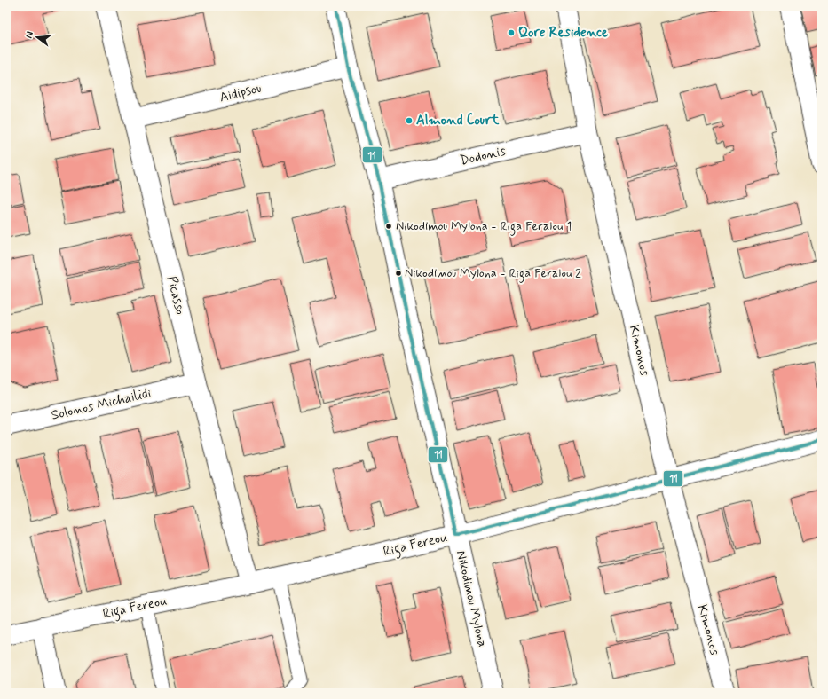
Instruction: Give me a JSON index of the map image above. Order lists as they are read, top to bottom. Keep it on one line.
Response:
{"streets":{"street":["Aidipsou","Dodonis","Picasso","Kimonos","Solonos Michailidi","Riga Fereou","Nikodimou Mylona"]},"crossings":[["Aidipsou","Picasso"],["Aidipsou","Nikodimou Mylona"],["Dodonis","Kimonos"],["Dodonis","Nikodimou Mylona"],["Picasso","Solonos Michailidi"],["Picasso","Riga Fereou"],["Kimonos","Riga Fereou"],["Riga Fereou","Nikodimou Mylona"]],"places":["Qore Residence","Almond Court","Nikodimou Mylona - Riga Feraiou 1","Nikodimou Mylona - Riga Feraiou 2"],"lines":["transit line 11"],"north":"left"}
